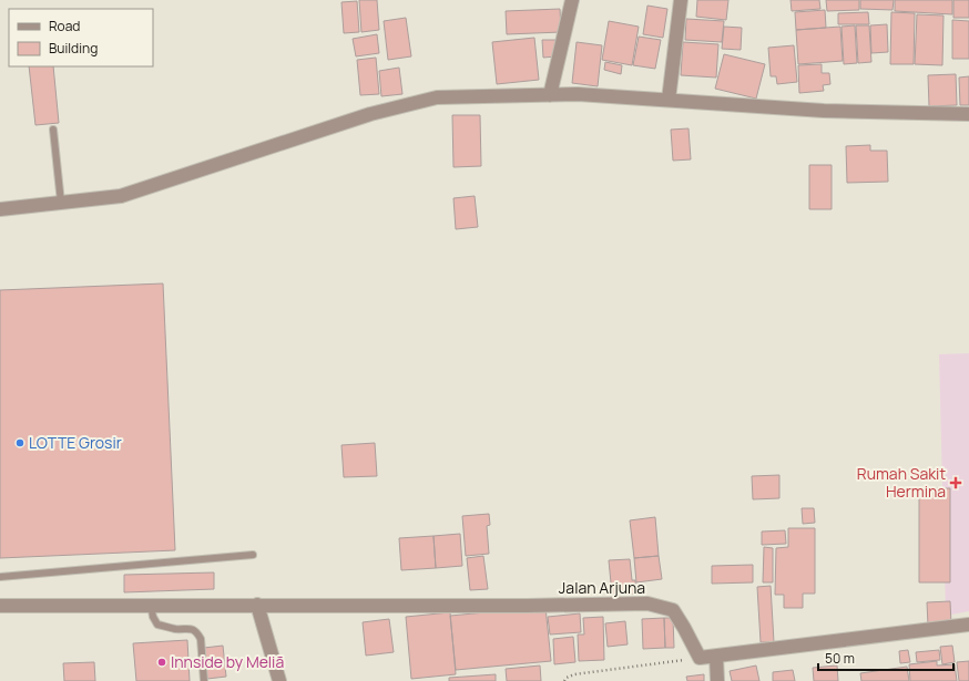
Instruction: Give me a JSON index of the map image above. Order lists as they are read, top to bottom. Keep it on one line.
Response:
{"streets":{"street":["Jalan Arjuna"]},"places":{"other":["LOTTE Grosir","Innside by Meliã"],"health":["Rumah Sakit Hermina"]},"legend":["Road","Building"],"scale_bar":"50 m"}
